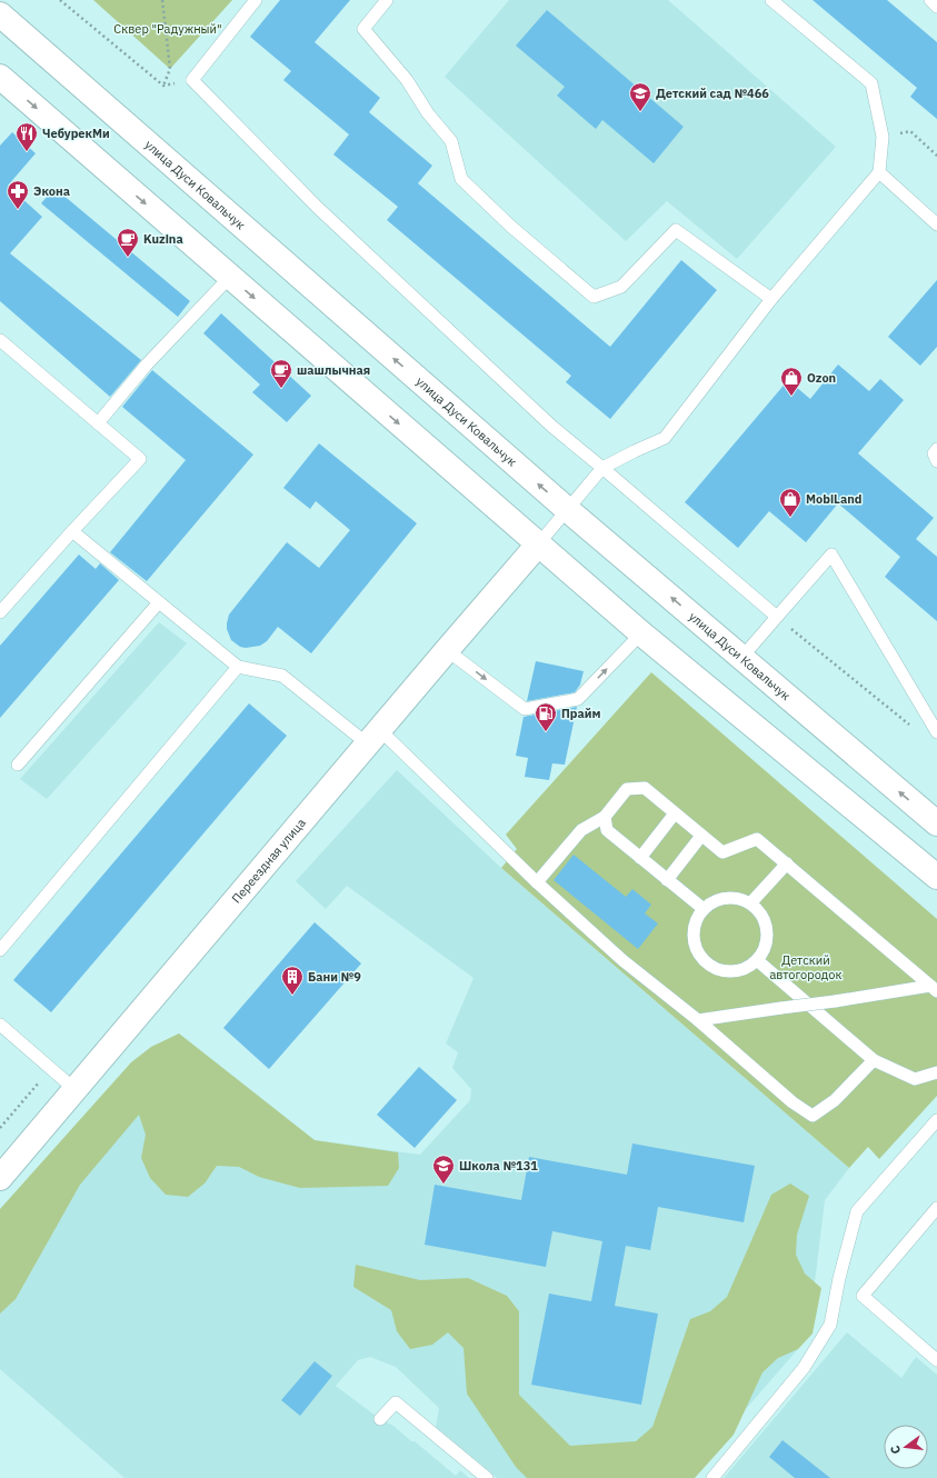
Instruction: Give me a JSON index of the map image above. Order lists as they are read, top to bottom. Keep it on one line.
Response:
{"streets":{"main road":["улица Дуси Ковальчук","Переездная улица"]},"parks":["Сквер \"Радужный\"","Детский автогородок"],"places":{"school or university":["Детский сад №466","Школа №131"],"restaurant":["ЧебурекМи"],"pharmacy":["Экона"],"cafe":["Kuzina","шашлычная"],"shop":["Ozon","MobiLand"],"fuel station":["Прайм"],"building":["Бани №9"]},"north":"left"}
